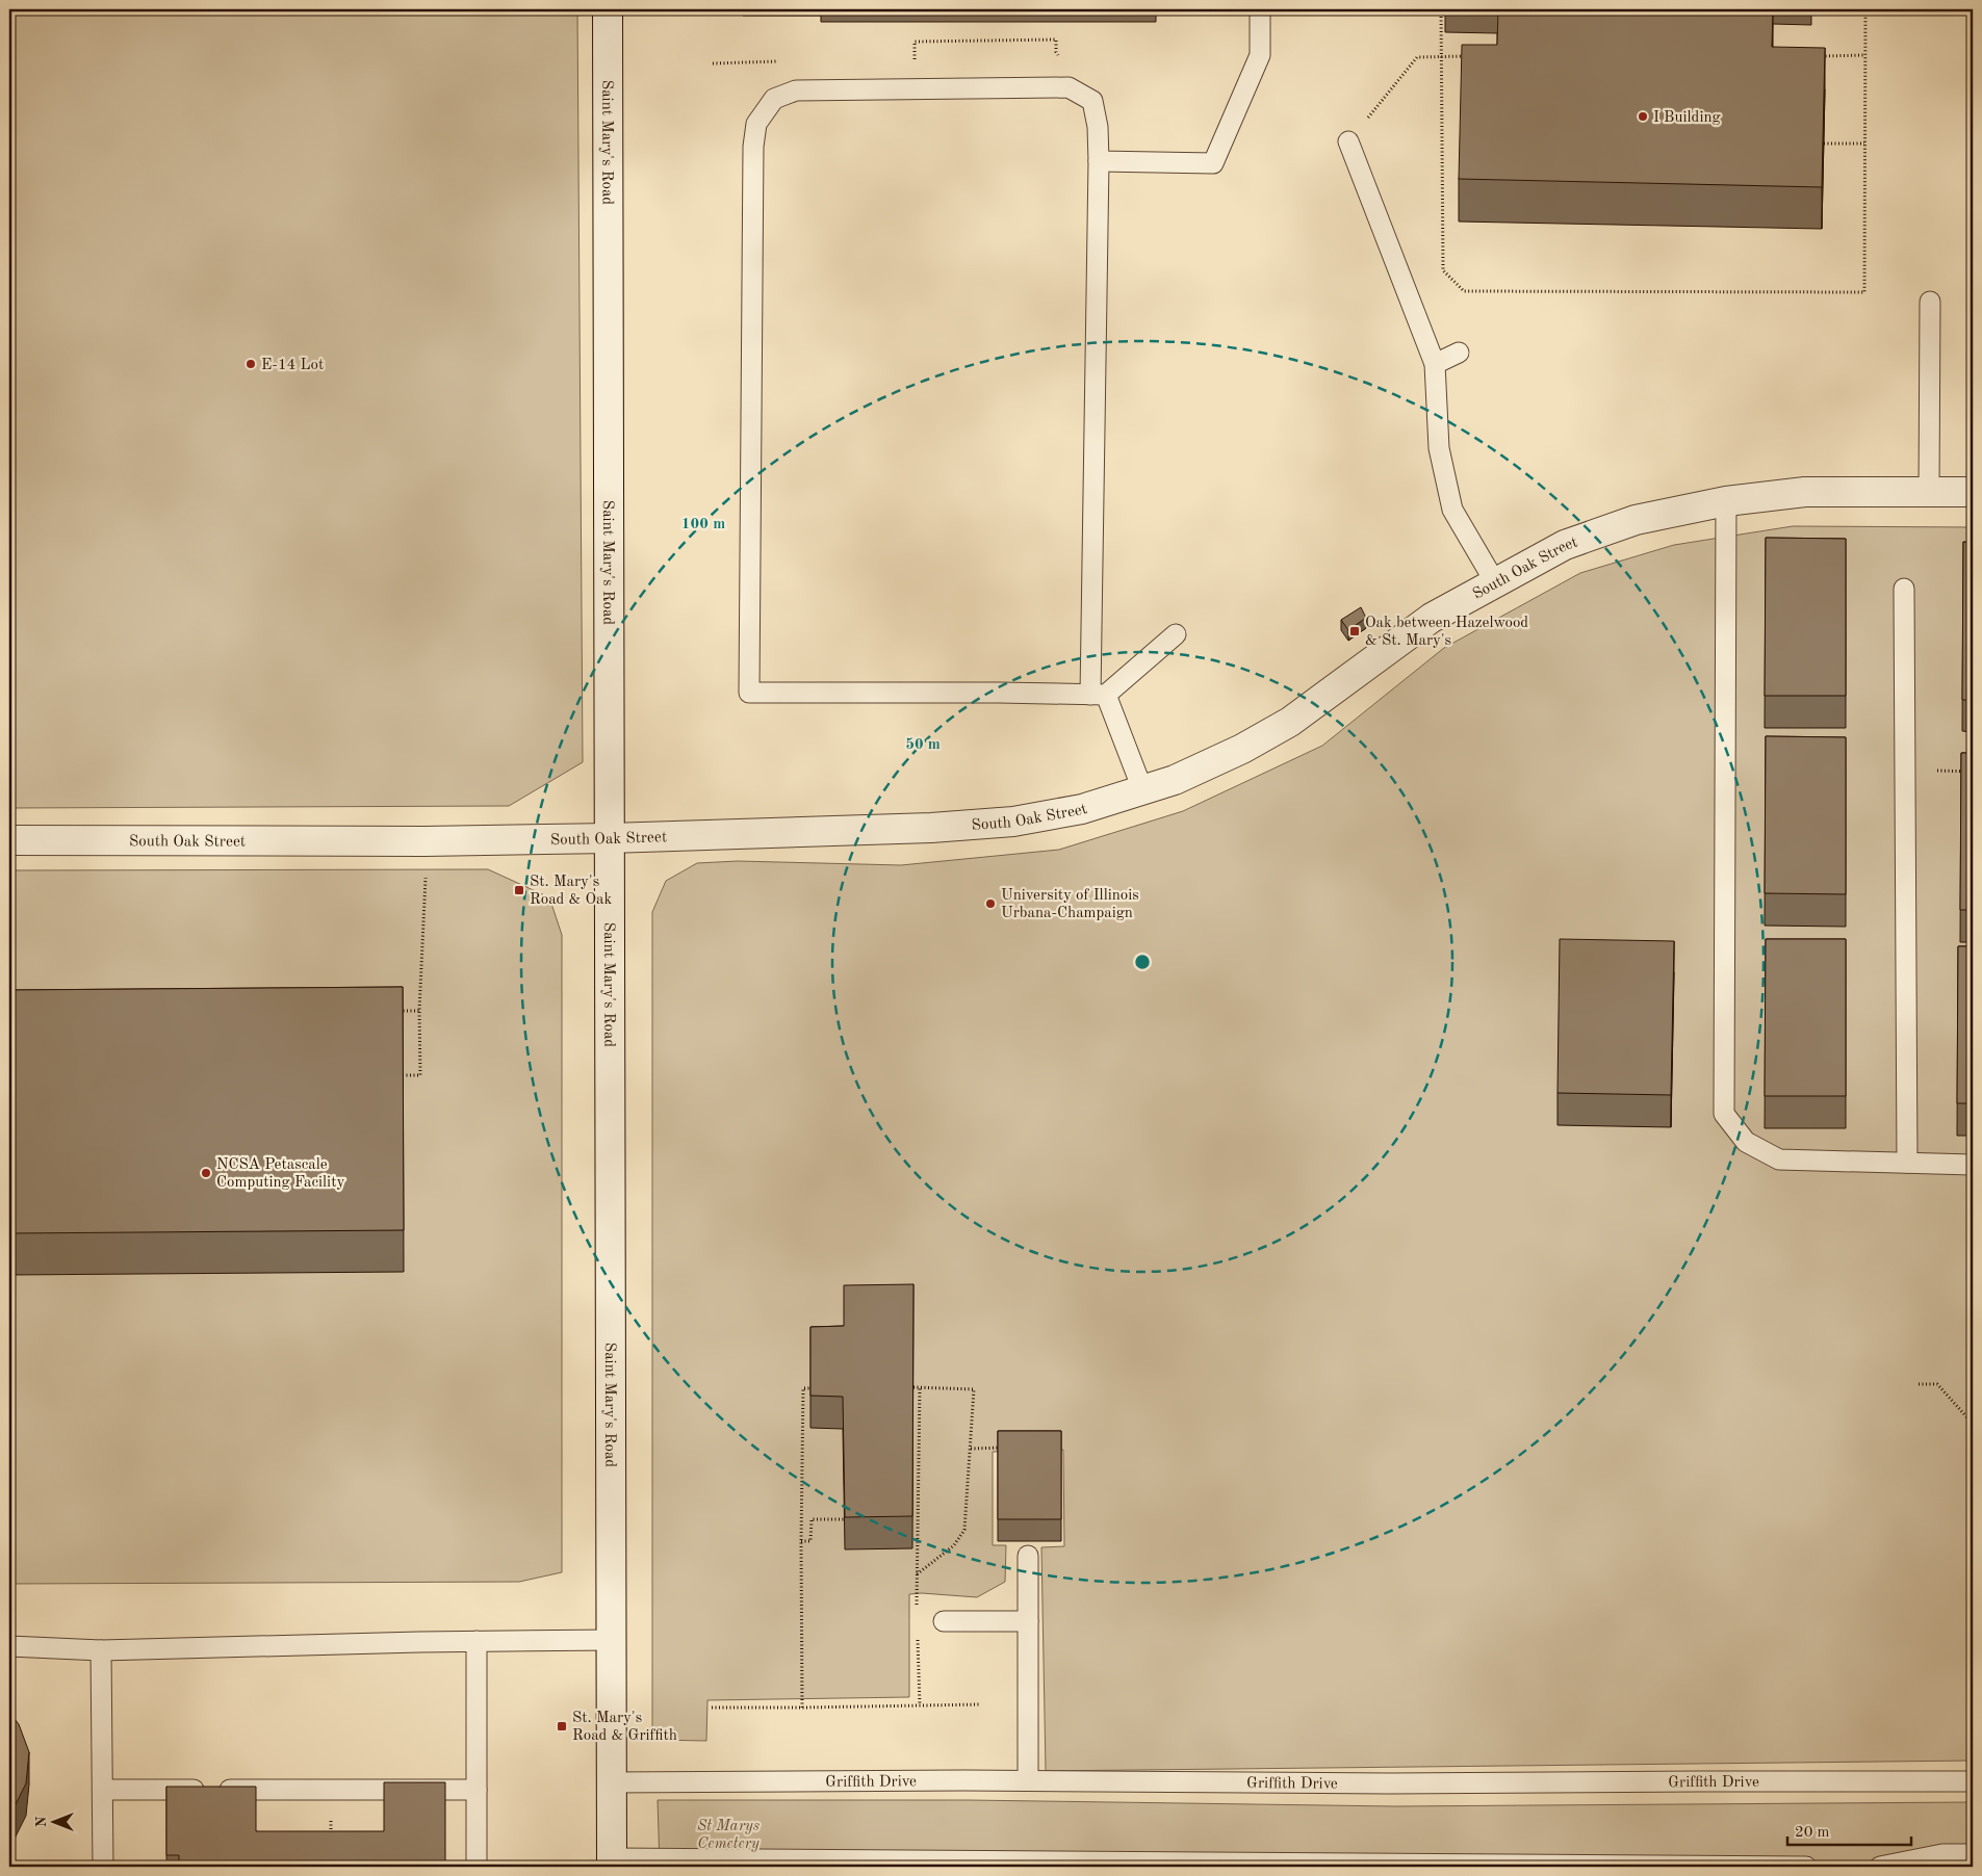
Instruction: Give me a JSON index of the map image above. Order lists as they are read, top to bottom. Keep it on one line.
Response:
{"streets":{"street":["Saint Mary's Road","South Oak Street"],"lane":["Griffith Drive"]},"crossings":[["Saint Mary's Road","South Oak Street"],["Saint Mary's Road","Griffith Drive"]],"parks":["St Marys Cemetery"],"places":{"other":["I Building","E-14 Lot","University of Illinois Urbana-Champaign","NCSA Petascale Computing Facility"],"transit":["Oak between Hazelwood & St. Mary's","St. Mary's Road & Oak","St. Mary's Road & Griffith"]},"scale_bar":"20 m","north":"left","rings":["100 m","50 m"]}
